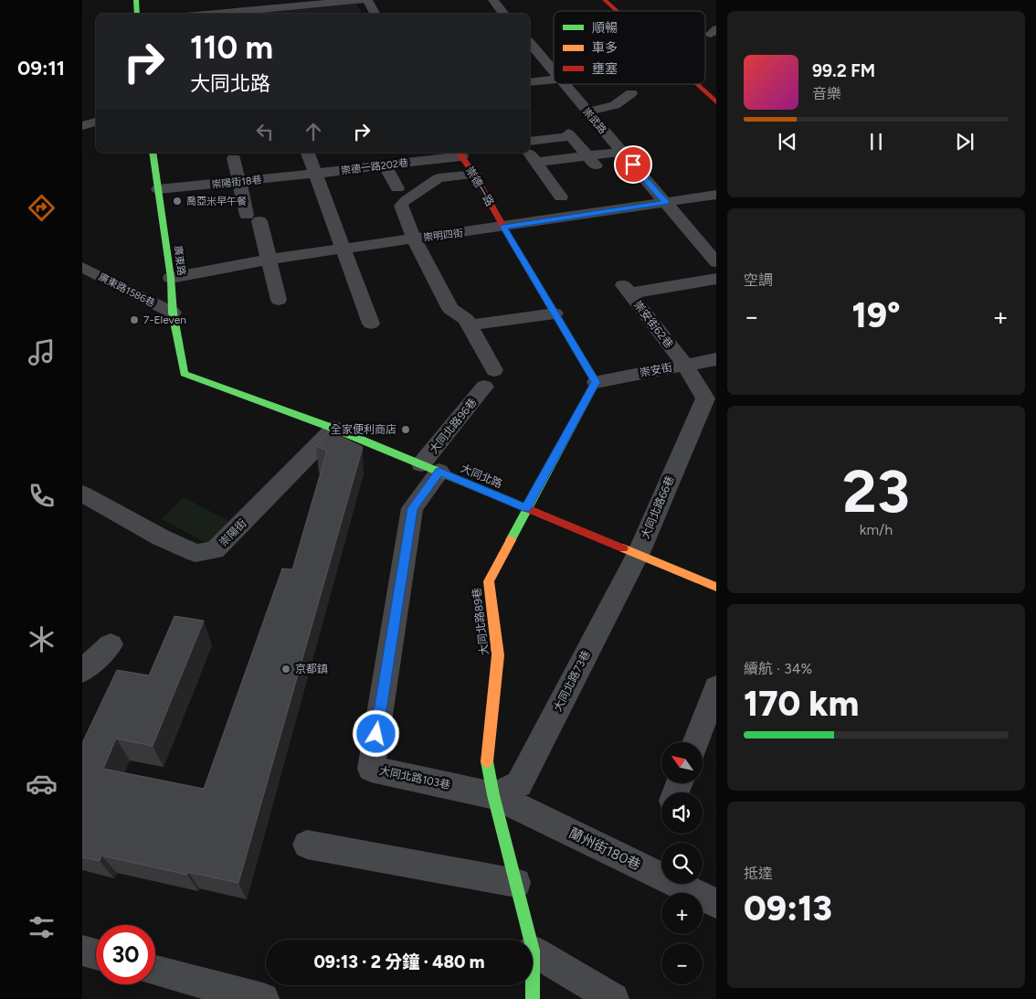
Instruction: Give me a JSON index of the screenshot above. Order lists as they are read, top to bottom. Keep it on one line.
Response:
{"streets":{"street":["崇武路","崇德一路202巷","崇陽街18巷","崇德一路","崇明四街","廣東路","廣東路1586巷","崇安街62巷","崇安街","大同北路96巷","大同北路","大同北路66巷","崇陽街","大同北路89巷","大同北路73巷","大同北路103巷","蘭州街180巷"]},"crossings":[["崇武路","崇明四街"],["崇德一路202巷","崇陽街18巷"],["崇德一路202巷","崇德一路"],["崇陽街18巷","廣東路"],["崇德一路","崇明四街"],["崇德一路","崇安街"],["崇明四街","廣東路"],["廣東路","廣東路1586巷"],["廣東路","大同北路"],["崇安街62巷","崇安街"],["崇安街62巷","大同北路66巷"],["大同北路96巷","大同北路"],["大同北路96巷","大同北路103巷"],["大同北路","大同北路66巷"],["大同北路","崇陽街"],["大同北路","大同北路89巷"],["大同北路","大同北路73巷"],["大同北路","大同北路103巷"],["大同北路66巷","大同北路73巷"],["大同北路89巷","大同北路73巷"],["大同北路89巷","大同北路103巷"],["大同北路89巷","蘭州街180巷"],["大同北路73巷","大同北路103巷"],["大同北路73巷","蘭州街180巷"],["大同北路103巷","蘭州街180巷"]],"places":["喬亞米早午餐","7-Eleven","全家便利商店","京都鎮"],"legend":["順暢","車多","壅塞"],"north":"top left","page":{"tabs":"09:11","turn":["110 m","大同北路"],"song":["99.2 FM","音樂"],"tile":["空調",["23","km/h"],["續航 · 34%","170 km"],["抵達","09:13"]],"heat":["−","19°","+"],"map_buttons":["+","−"],"limit":"30","trip":"09:13 · 2 分鐘 · 480 m"}}
